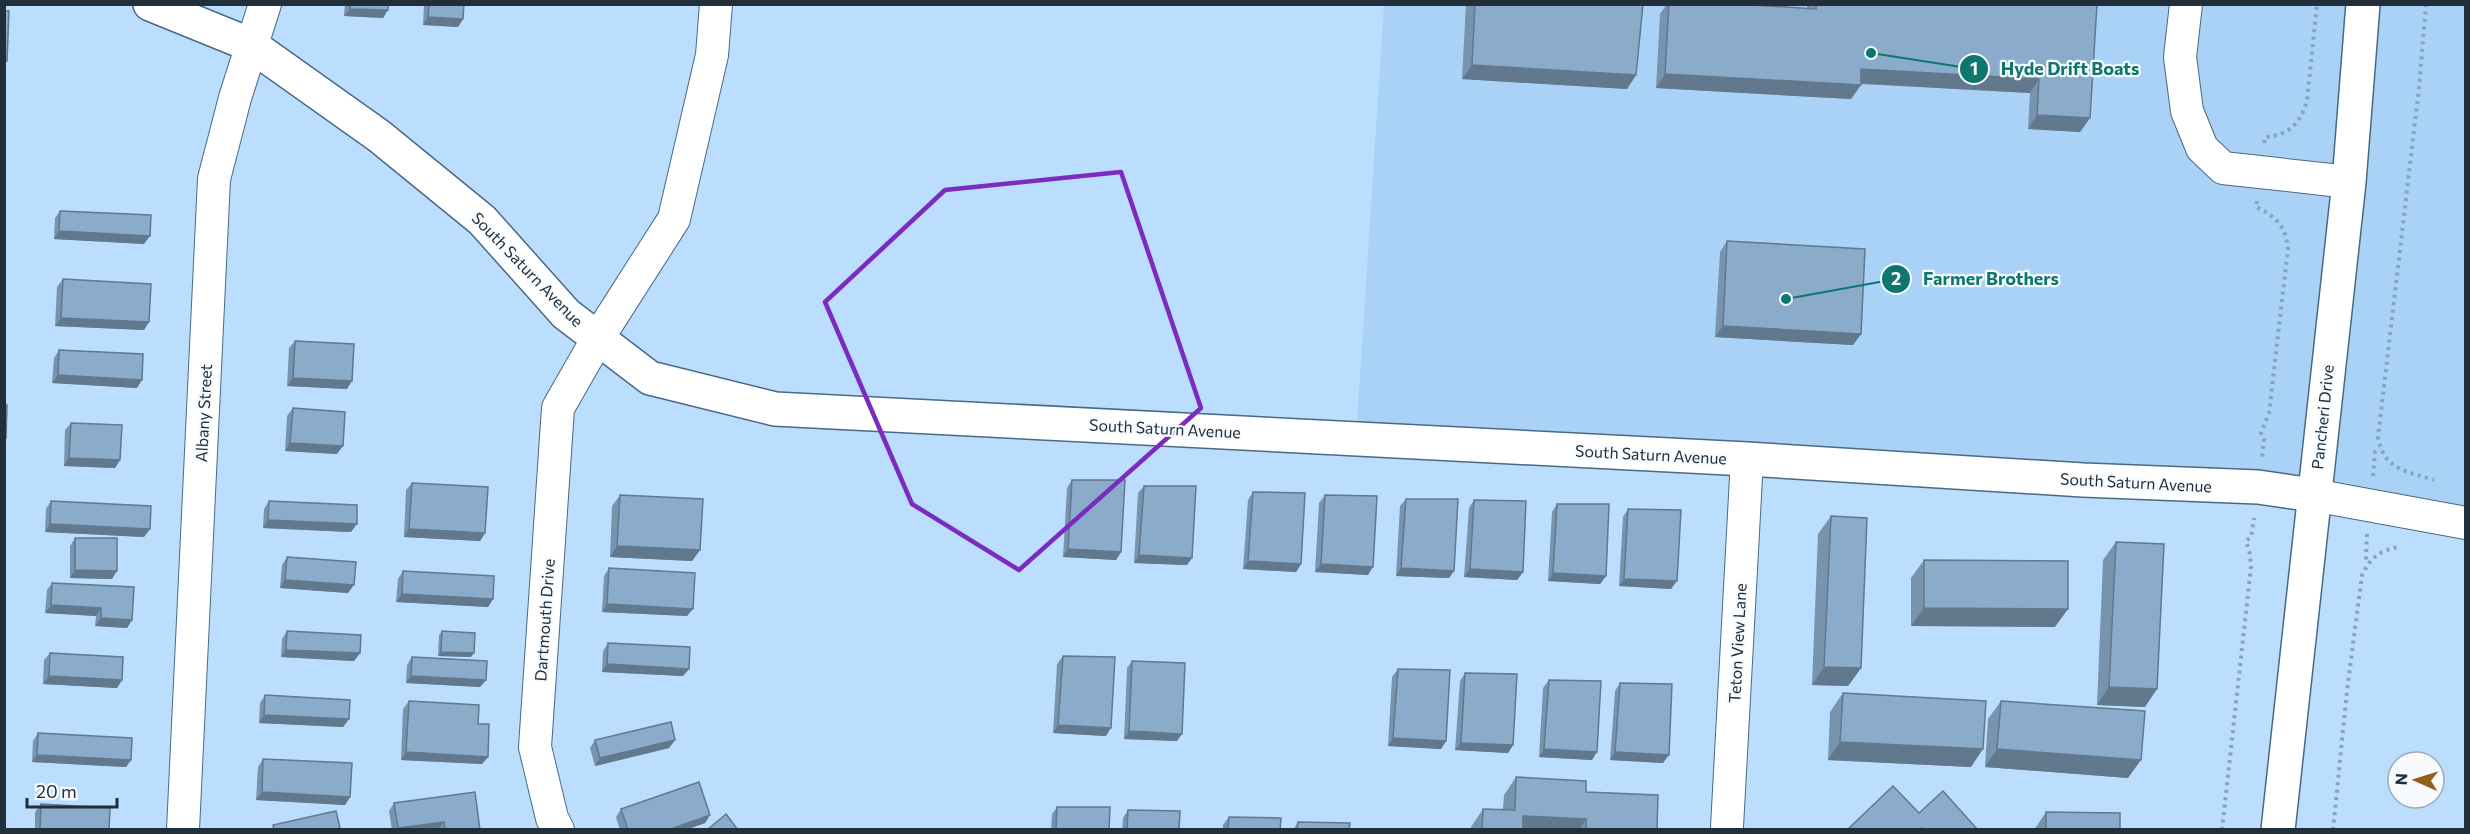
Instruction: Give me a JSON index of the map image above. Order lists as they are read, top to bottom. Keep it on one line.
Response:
{"streets":{"street":["South Saturn Avenue","Albany Street","Pancheri Drive","Dartmouth Drive","Teton View Lane"]},"crossings":[["South Saturn Avenue","Albany Street"],["South Saturn Avenue","Pancheri Drive"],["South Saturn Avenue","Dartmouth Drive"],["South Saturn Avenue","Teton View Lane"]],"places":["Hyde Drift Boats","Farmer Brothers"],"scale_bar":"20 m","north":"left"}
